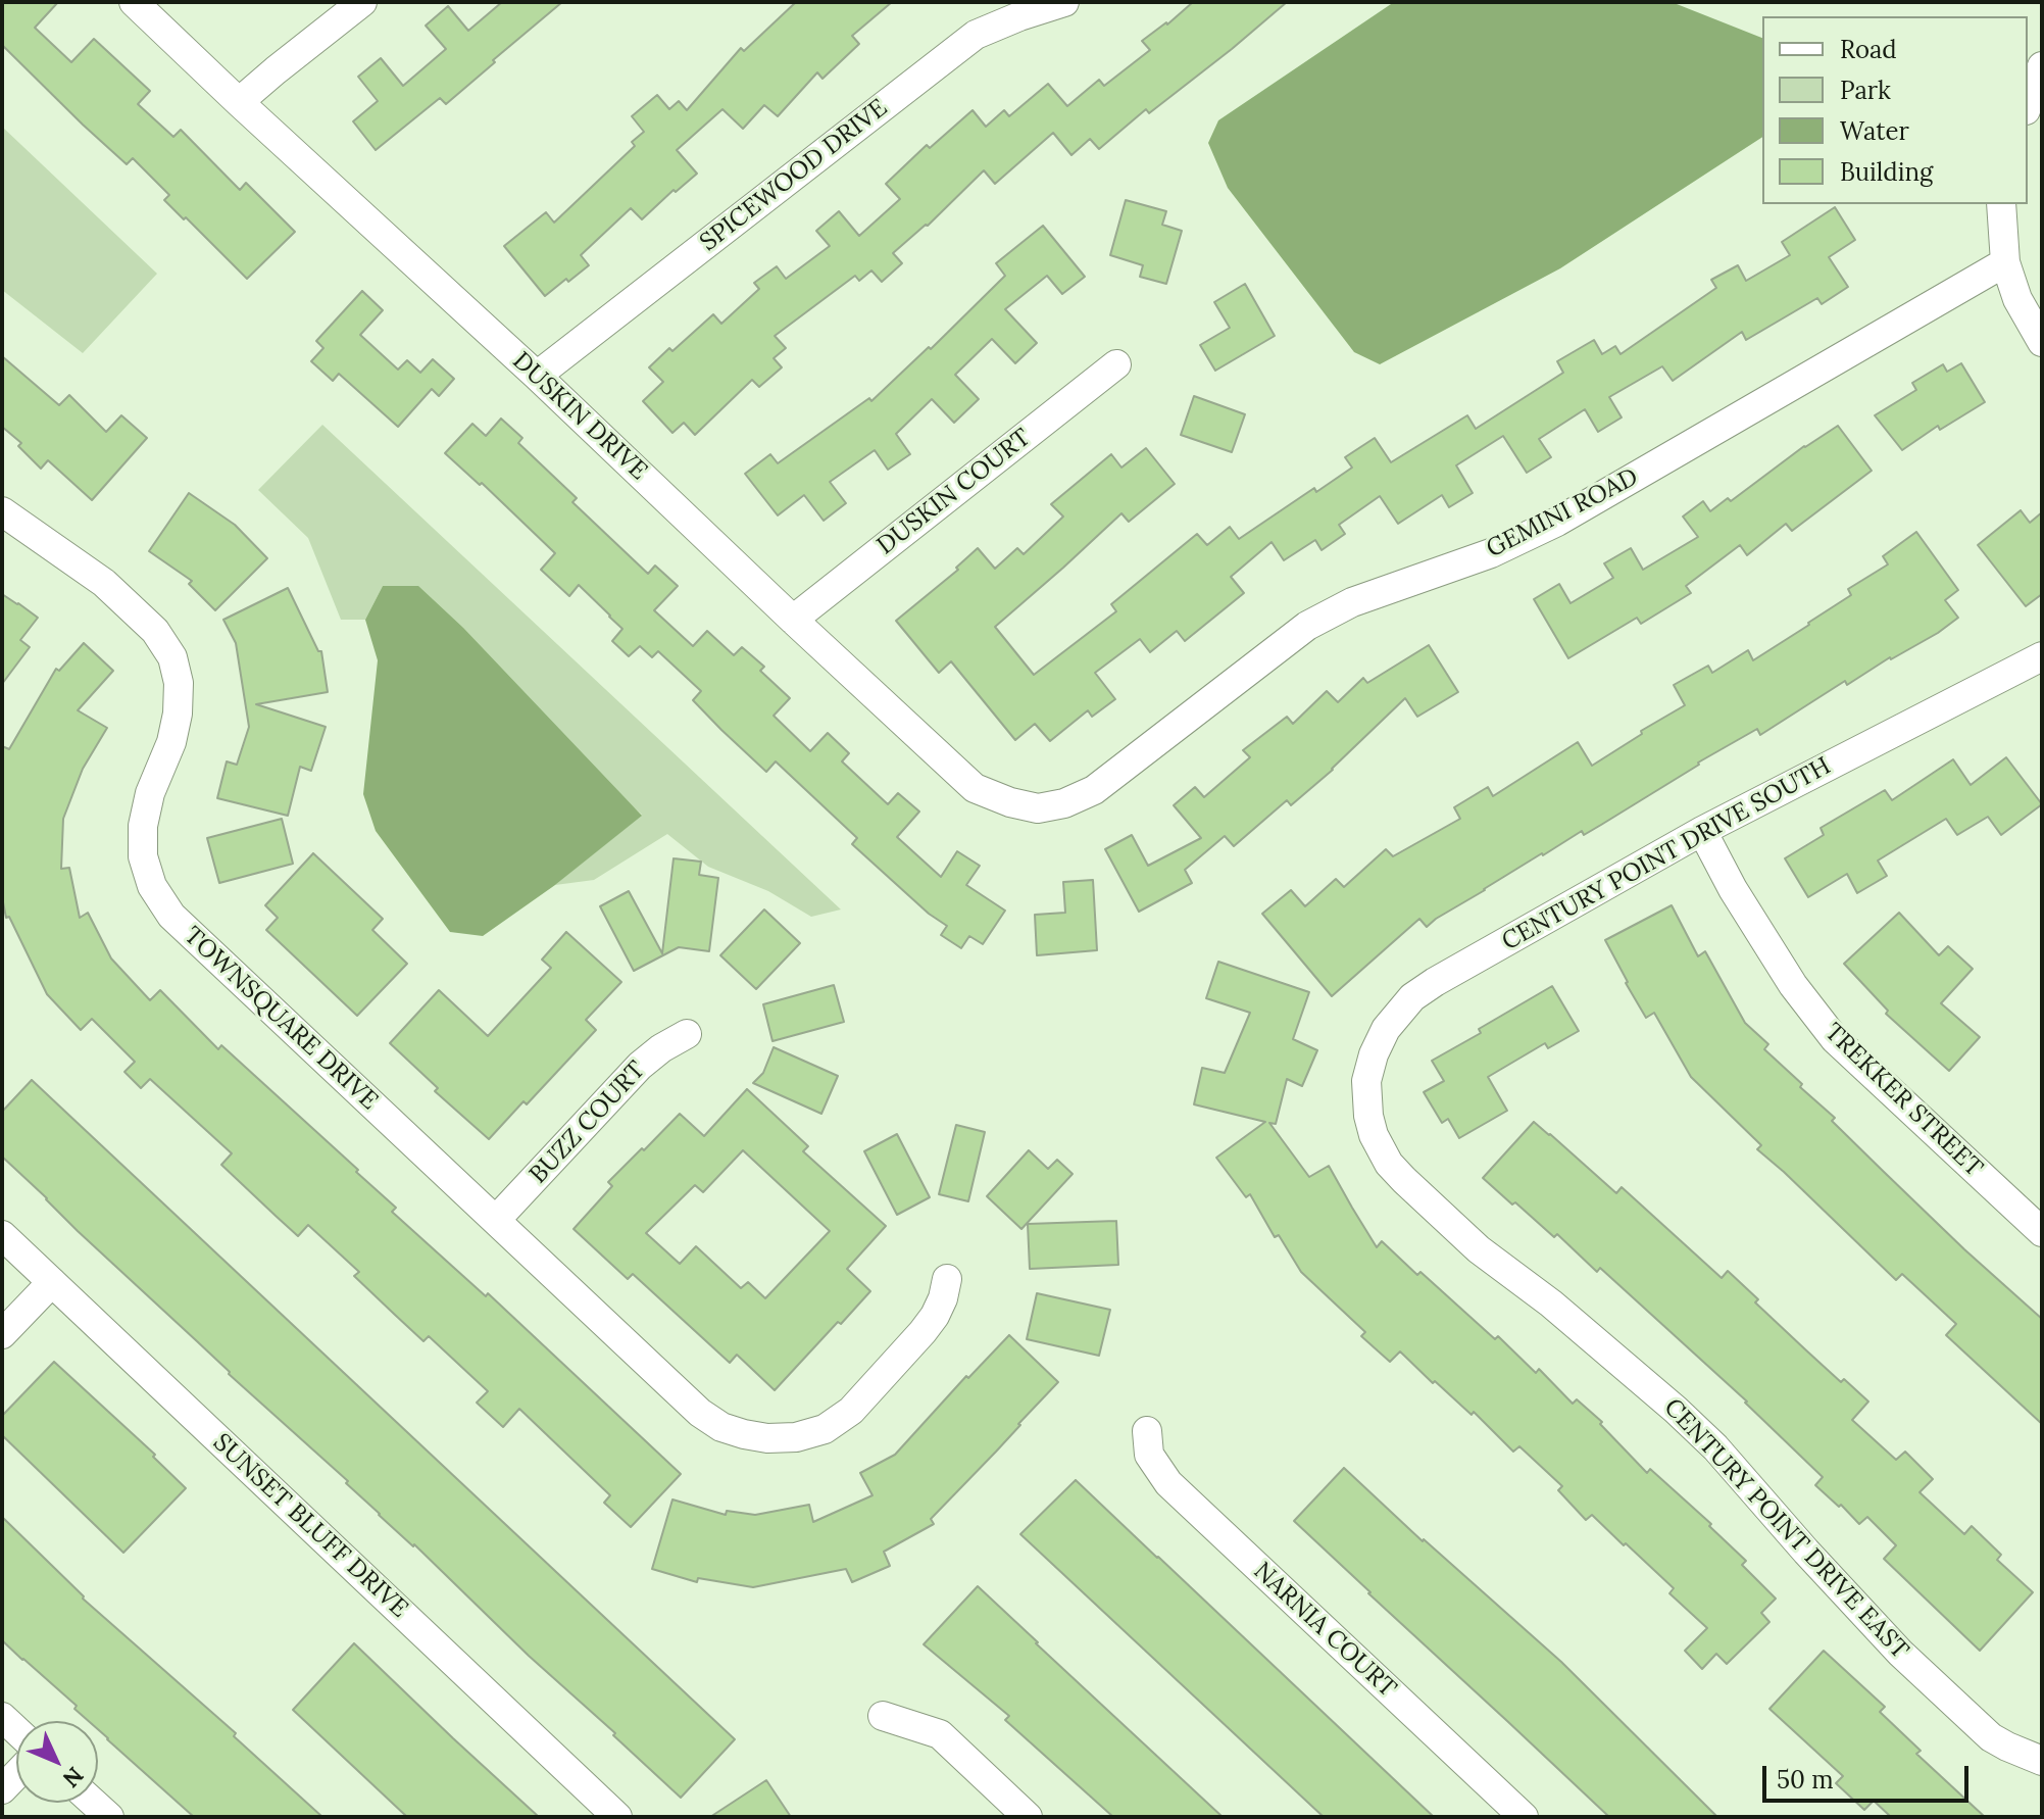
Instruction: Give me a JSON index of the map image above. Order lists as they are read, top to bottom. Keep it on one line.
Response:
{"streets":{"street":["SPICEWOOD DRIVE","DUSKIN DRIVE","DUSKIN COURT","GEMINI ROAD","CENTURY POINT DRIVE SOUTH","TOWNSQUARE DRIVE","TREKKER STREET","BUZZ COURT","SUNSET BLUFF DRIVE","CENTURY POINT DRIVE EAST","NARNIA COURT"]},"crossings":[["SPICEWOOD DRIVE","DUSKIN DRIVE"],["DUSKIN DRIVE","DUSKIN COURT"],["DUSKIN DRIVE","GEMINI ROAD"],["CENTURY POINT DRIVE SOUTH","TREKKER STREET"],["CENTURY POINT DRIVE SOUTH","CENTURY POINT DRIVE EAST"],["TOWNSQUARE DRIVE","BUZZ COURT"]],"legend":["Road","Park","Water","Building"],"scale_bar":"50 m","north":"bottom right"}
